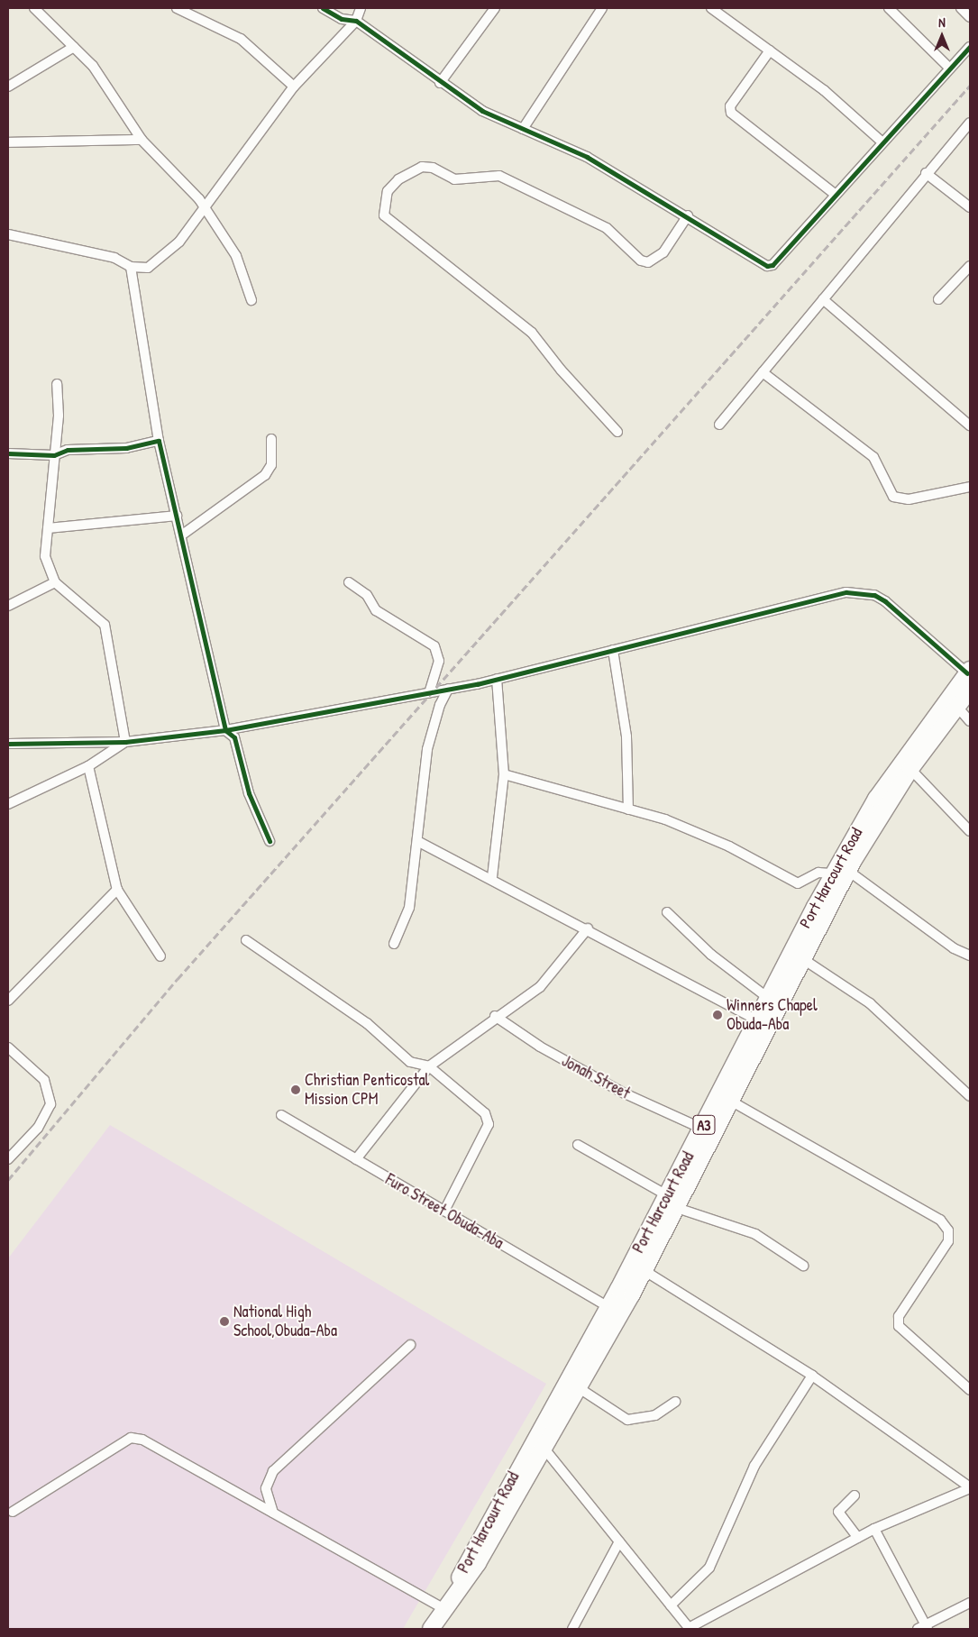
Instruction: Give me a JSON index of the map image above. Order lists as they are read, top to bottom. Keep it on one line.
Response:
{"streets":{"highway":["Port Harcourt Road","A3"],"street":["Jonah Street","Furo Street Obuda-Aba"]},"crossings":[["Port Harcourt Road","Jonah Street"],["Port Harcourt Road","A3"],["Port Harcourt Road","Furo Street Obuda-Aba"]],"places":["Winners Chapel Obuda-Aba","Christian Penticostal Mission CPM","National High School,Obuda-Aba"],"north":"top"}
